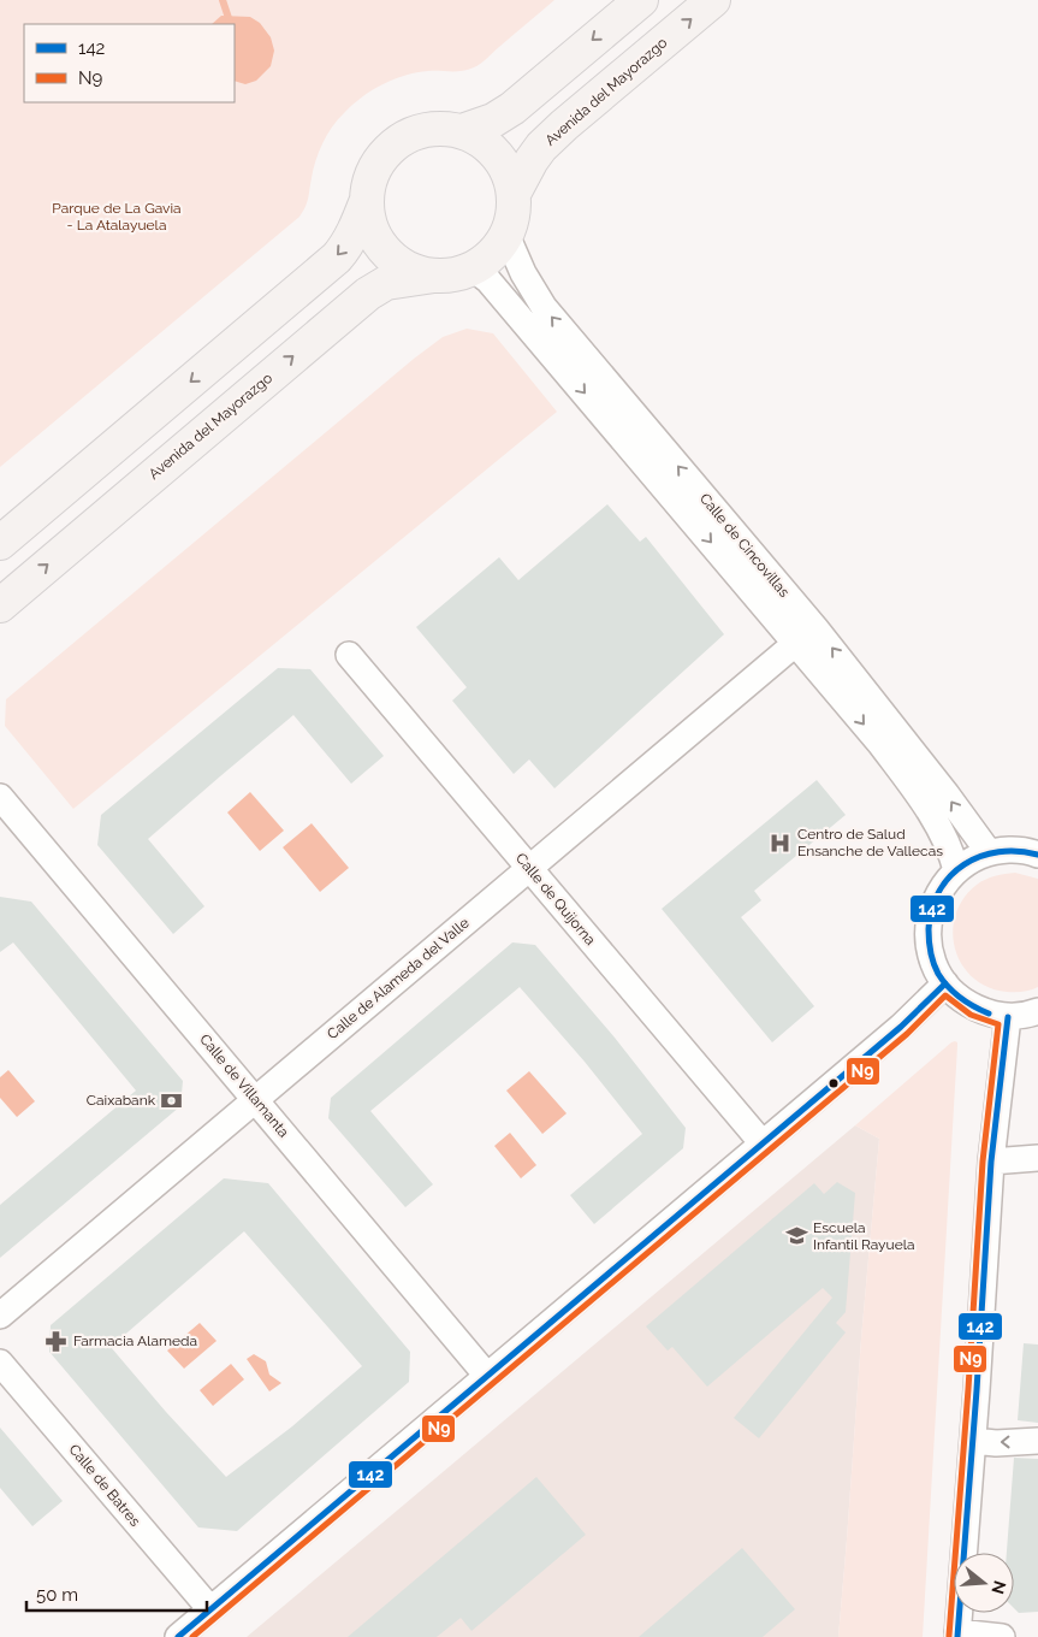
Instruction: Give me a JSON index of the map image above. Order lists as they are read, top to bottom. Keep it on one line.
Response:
{"streets":{"main road":["Avenida del Mayorazgo"],"street":["Calle de Cincovillas","Calle de Quijorna","Calle de Alameda del Valle","Calle de Villamanta","Calle de Batres"]},"crossings":[["Avenida del Mayorazgo","Calle de Cincovillas"],["Calle de Cincovillas","Calle de Alameda del Valle"],["Calle de Quijorna","Calle de Alameda del Valle"],["Calle de Alameda del Valle","Calle de Villamanta"]],"parks":["Parque de La Gavia - La Atalayuela"],"places":{"hospital":["Centro de Salud Ensanche de Vallecas"],"bank":["Caixabank"],"school or university":["Escuela Infantil Rayuela"],"pharmacy":["Farmacia Alameda"]},"lines":["transit line 142","transit line N9"],"legend":["142","N9"],"scale_bar":"50 m","north":"right"}
